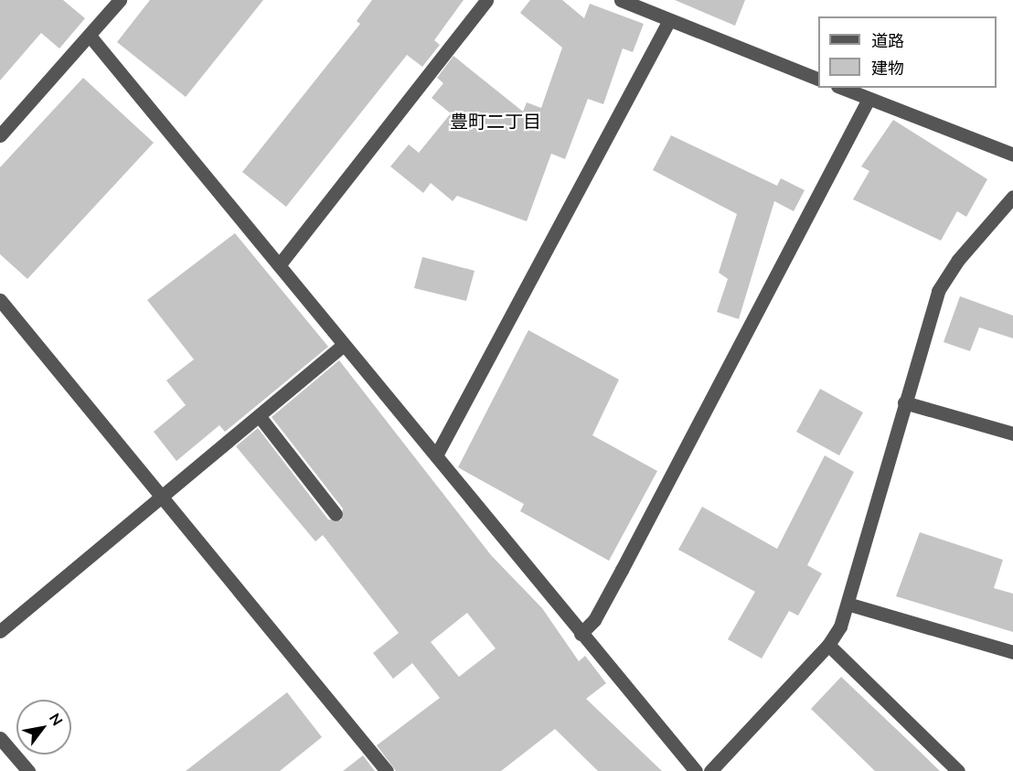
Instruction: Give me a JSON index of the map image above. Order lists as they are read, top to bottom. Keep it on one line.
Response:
{"districts":["豊町二丁目"],"legend":["道路","建物"],"north":"top right"}
